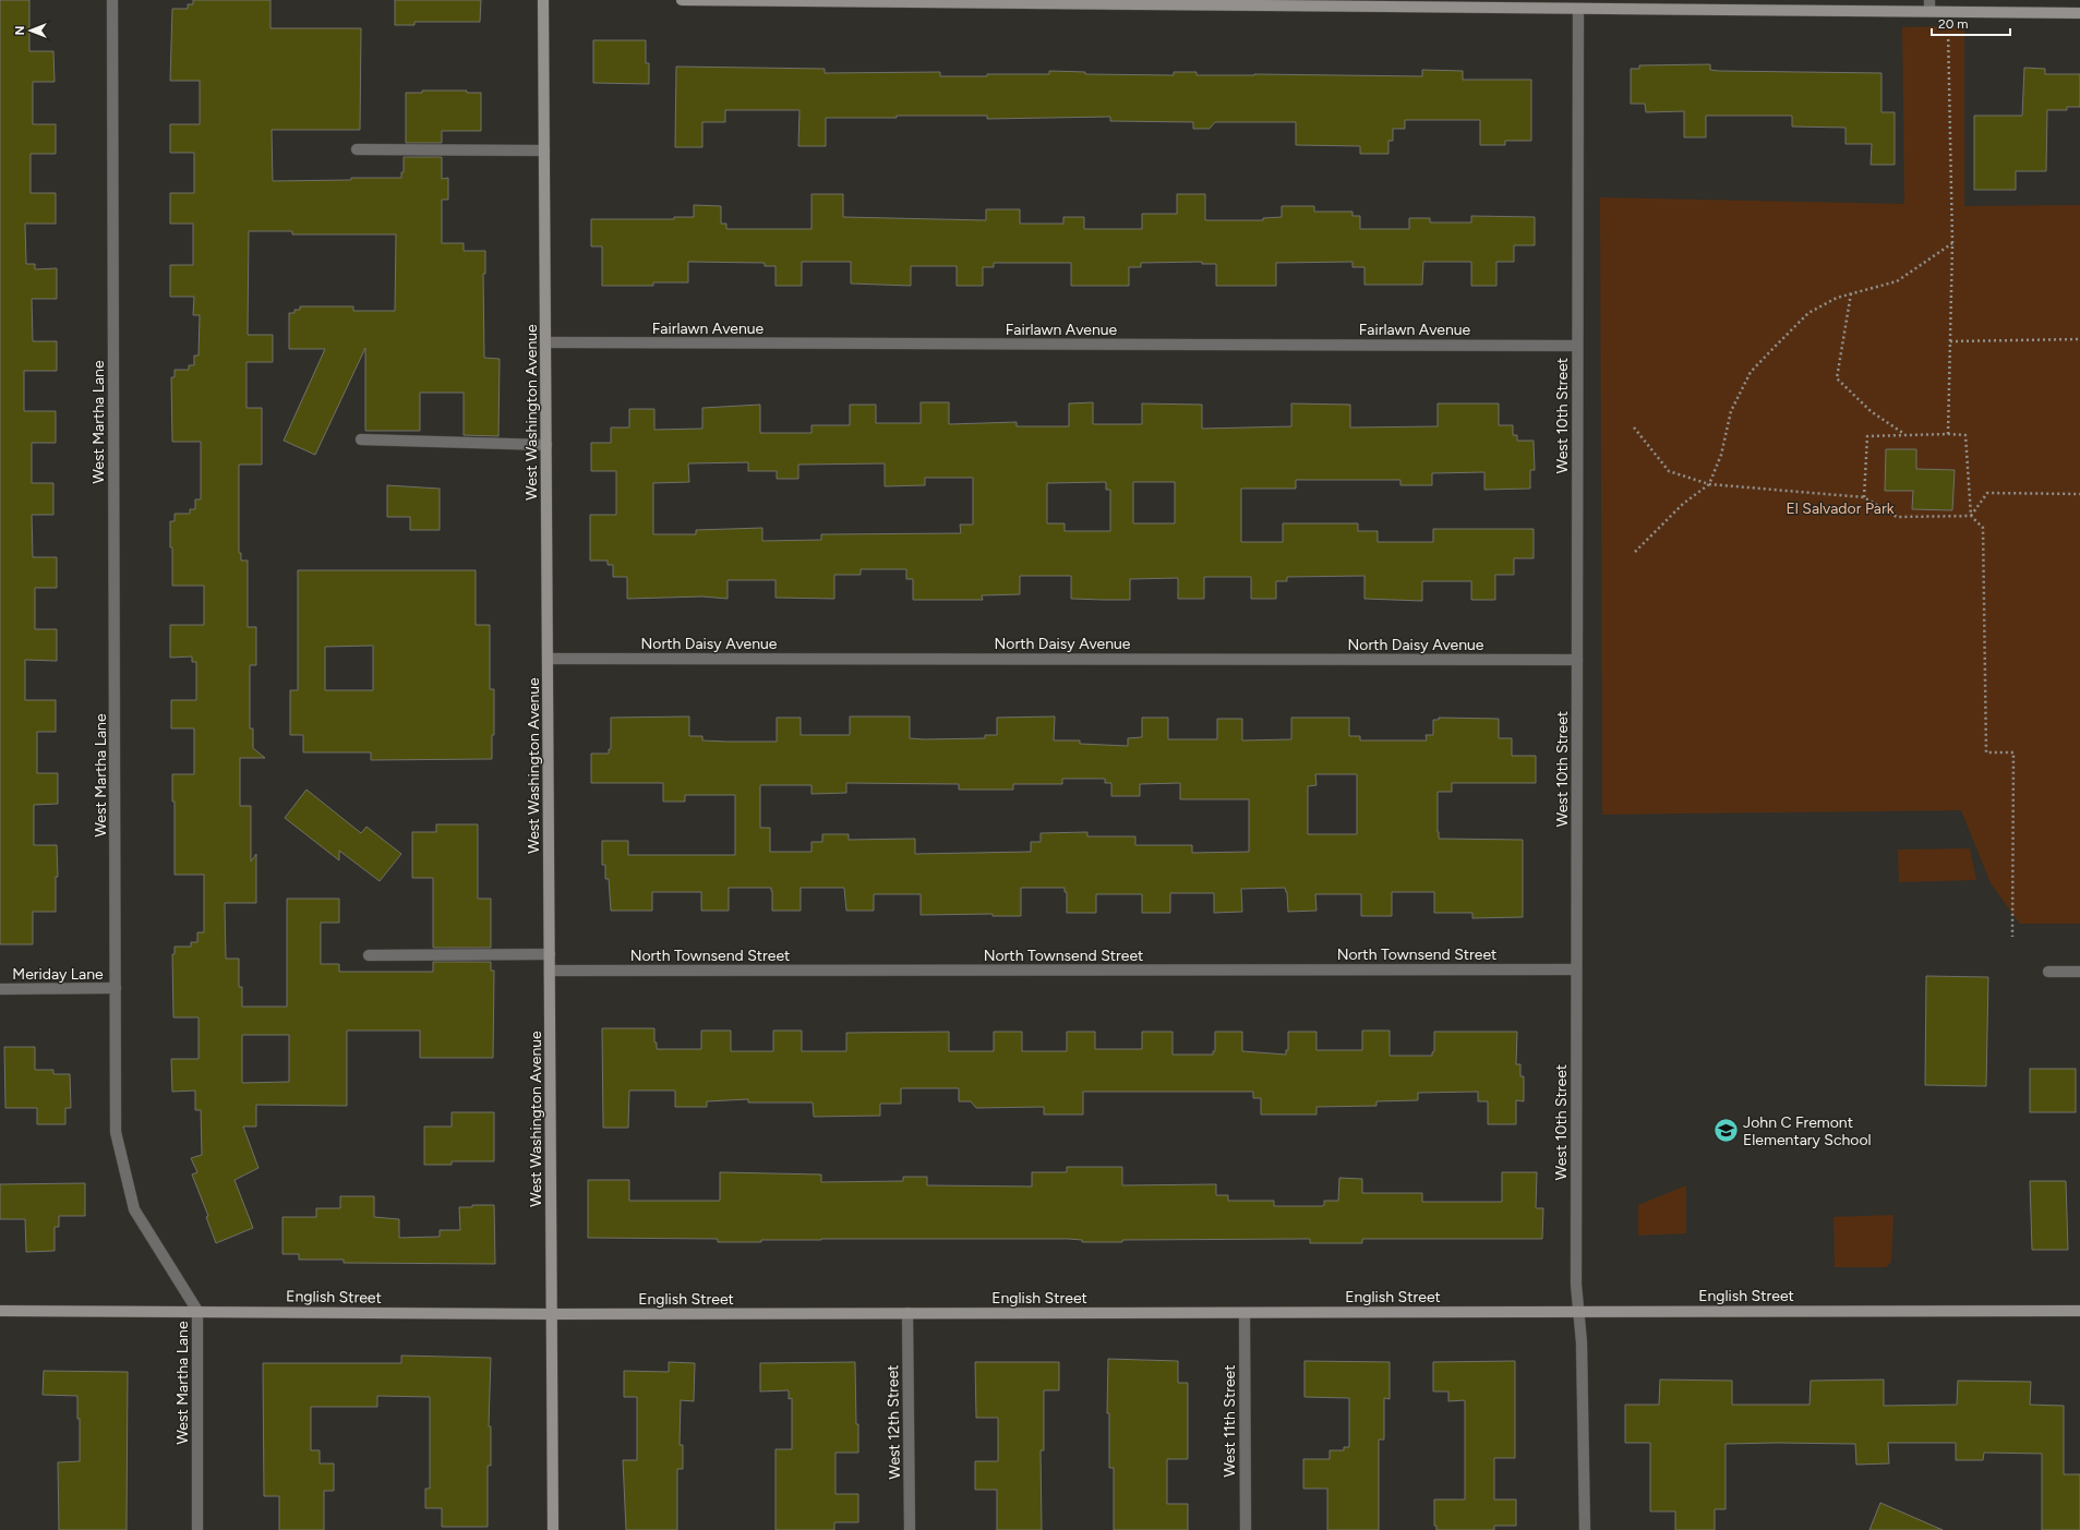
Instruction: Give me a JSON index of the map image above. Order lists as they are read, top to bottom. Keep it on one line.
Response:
{"streets":{"street":["Fairlawn Avenue","West Washington Avenue","West 10th Street","West Martha Lane","North Daisy Avenue","North Townsend Street","Meriday Lane","English Street","West 11th Street","West 12th Street"]},"crossings":[["Fairlawn Avenue","West Washington Avenue"],["Fairlawn Avenue","West 10th Street"],["West Washington Avenue","North Daisy Avenue"],["West Washington Avenue","North Townsend Street"],["West Washington Avenue","English Street"],["West 10th Street","North Daisy Avenue"],["West 10th Street","North Townsend Street"],["West 10th Street","English Street"],["West Martha Lane","Meriday Lane"],["West Martha Lane","English Street"],["English Street","West 11th Street"],["English Street","West 12th Street"]],"parks":["El Salvador Park"],"places":{"school or university":["John C Fremont Elementary School"]},"scale_bar":"20 m","north":"left"}
